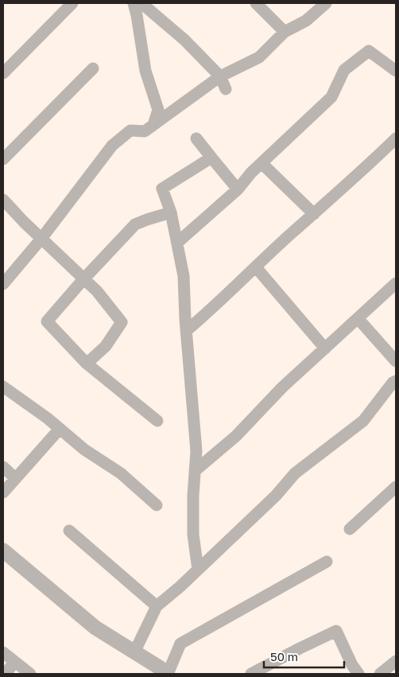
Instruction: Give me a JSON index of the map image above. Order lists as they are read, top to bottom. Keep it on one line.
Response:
{"scale_bar":"50 m"}
